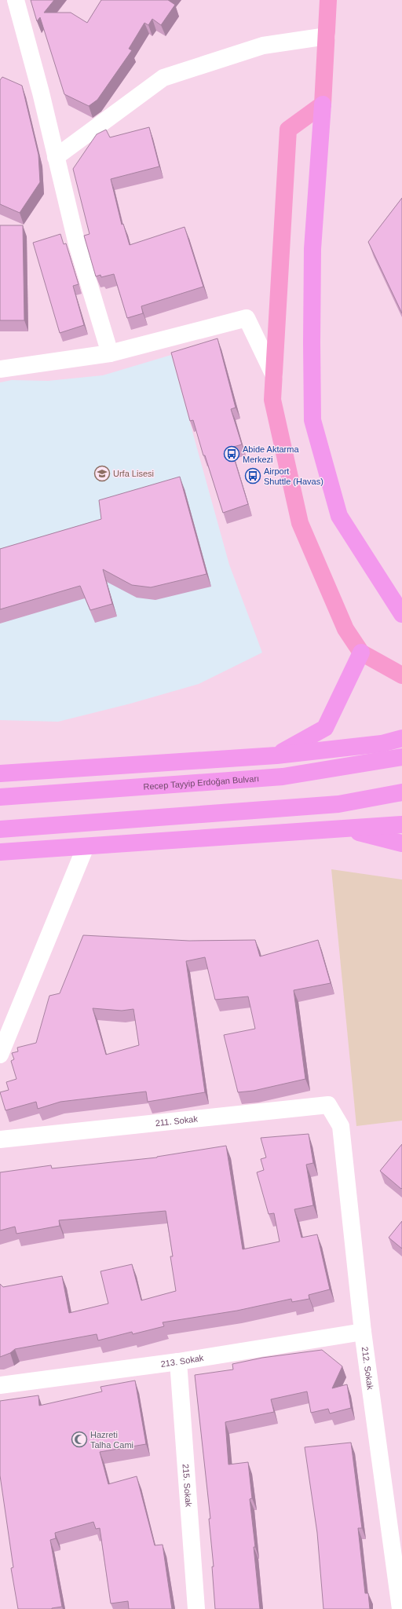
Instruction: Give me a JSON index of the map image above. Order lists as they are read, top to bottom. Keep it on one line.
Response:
{"streets":{"highway":["Recep Tayyip Erdoğan Bulvarı"],"street":["211. Sokak","213. Sokak","212. Sokak","215. Sokak"]},"crossings":[["211. Sokak","212. Sokak"],["213. Sokak","212. Sokak"],["213. Sokak","215. Sokak"]],"places":{"bus stop":["Abide Aktarma Merkezi","Airport Shuttle (Havas)"],"school or university":["Urfa Lisesi"],"mosque":["Hazreti Talha Cami"]}}
